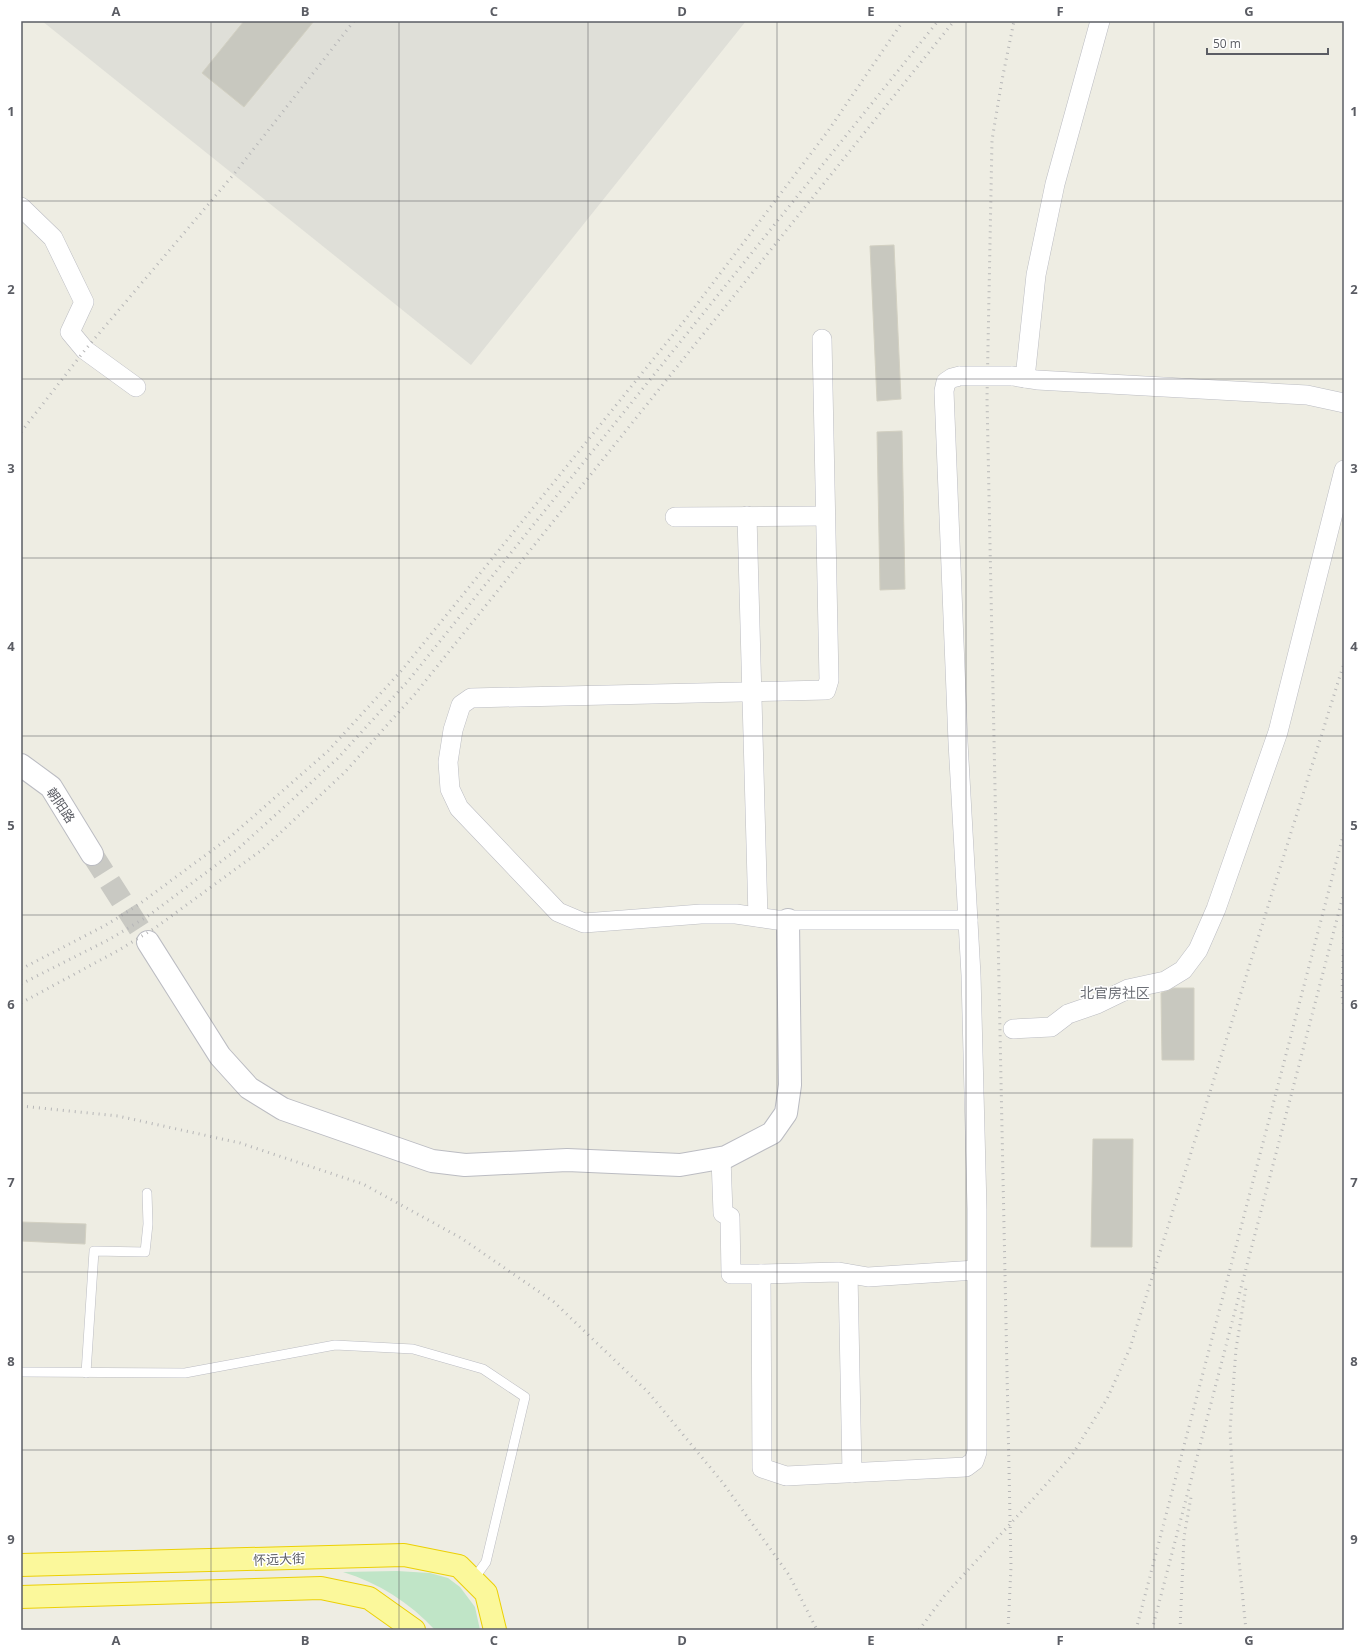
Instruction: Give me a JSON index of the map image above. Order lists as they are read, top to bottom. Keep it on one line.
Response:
{"streets":{"highway":["怀远大街"],"street":["朝阳路"]},"districts":["北官房社区"],"scale_bar":"50 m","grid":{"columns":["A","B","C","D","E","F","G"],"rows":["1","2","3","4","5","6","7","8","9"]}}
